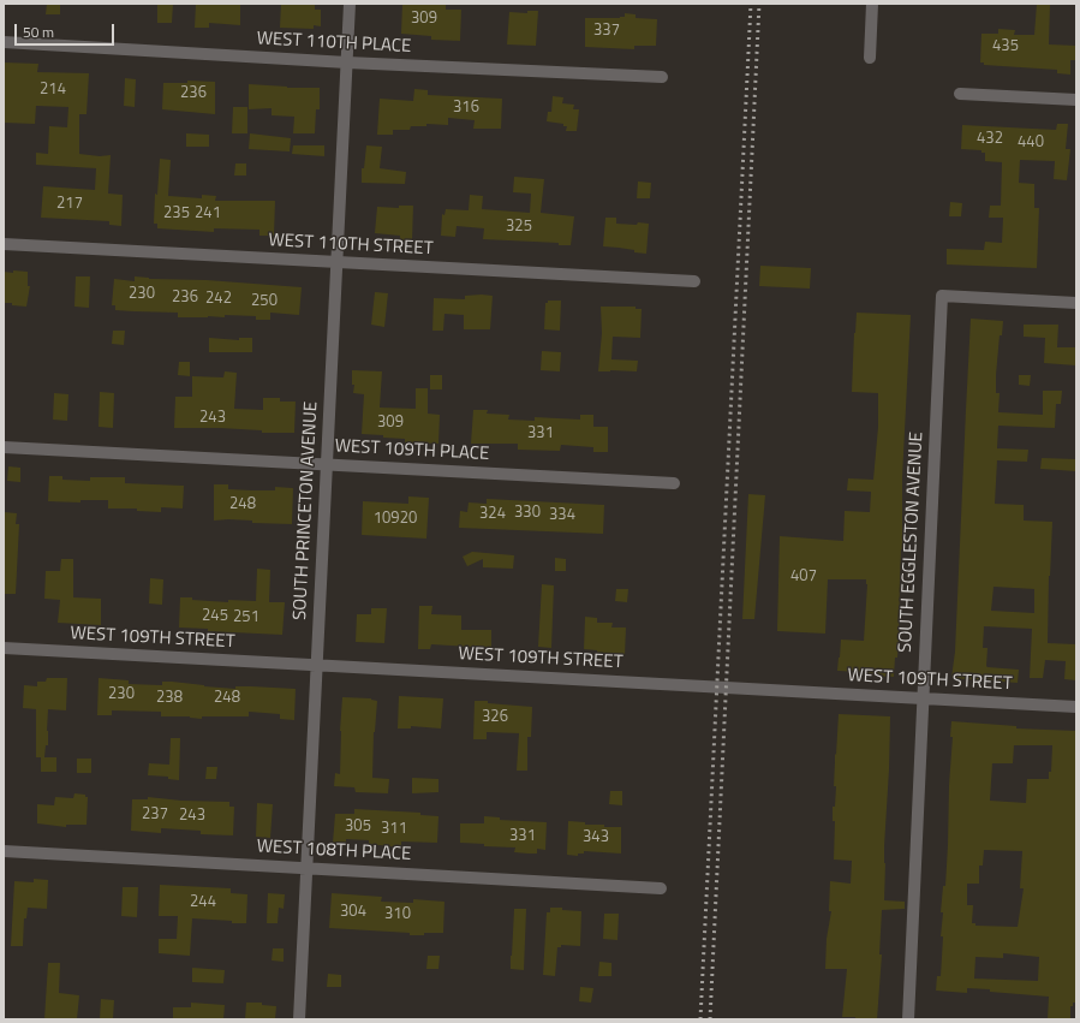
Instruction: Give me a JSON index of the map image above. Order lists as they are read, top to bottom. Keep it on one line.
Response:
{"streets":{"street":["WEST 110TH PLACE","WEST 110TH STREET","WEST 109TH PLACE","SOUTH PRINCETON AVENUE","SOUTH EGGLESTON AVENUE","WEST 109TH STREET","WEST 108TH PLACE"]},"crossings":[["WEST 110TH PLACE","SOUTH PRINCETON AVENUE"],["WEST 110TH STREET","SOUTH PRINCETON AVENUE"],["WEST 109TH PLACE","SOUTH PRINCETON AVENUE"],["SOUTH PRINCETON AVENUE","WEST 109TH STREET"],["SOUTH PRINCETON AVENUE","WEST 108TH PLACE"],["SOUTH EGGLESTON AVENUE","WEST 109TH STREET"]],"house_numbers":["309","337","435","214","236","316","432","440","217","235","241","325","230","236","242","250","243","309","331","248","330","324","334","10920","407","245","251","230","238","248","326","237","243","305","311","331","343","244","304","310"],"scale_bar":"50 m"}
